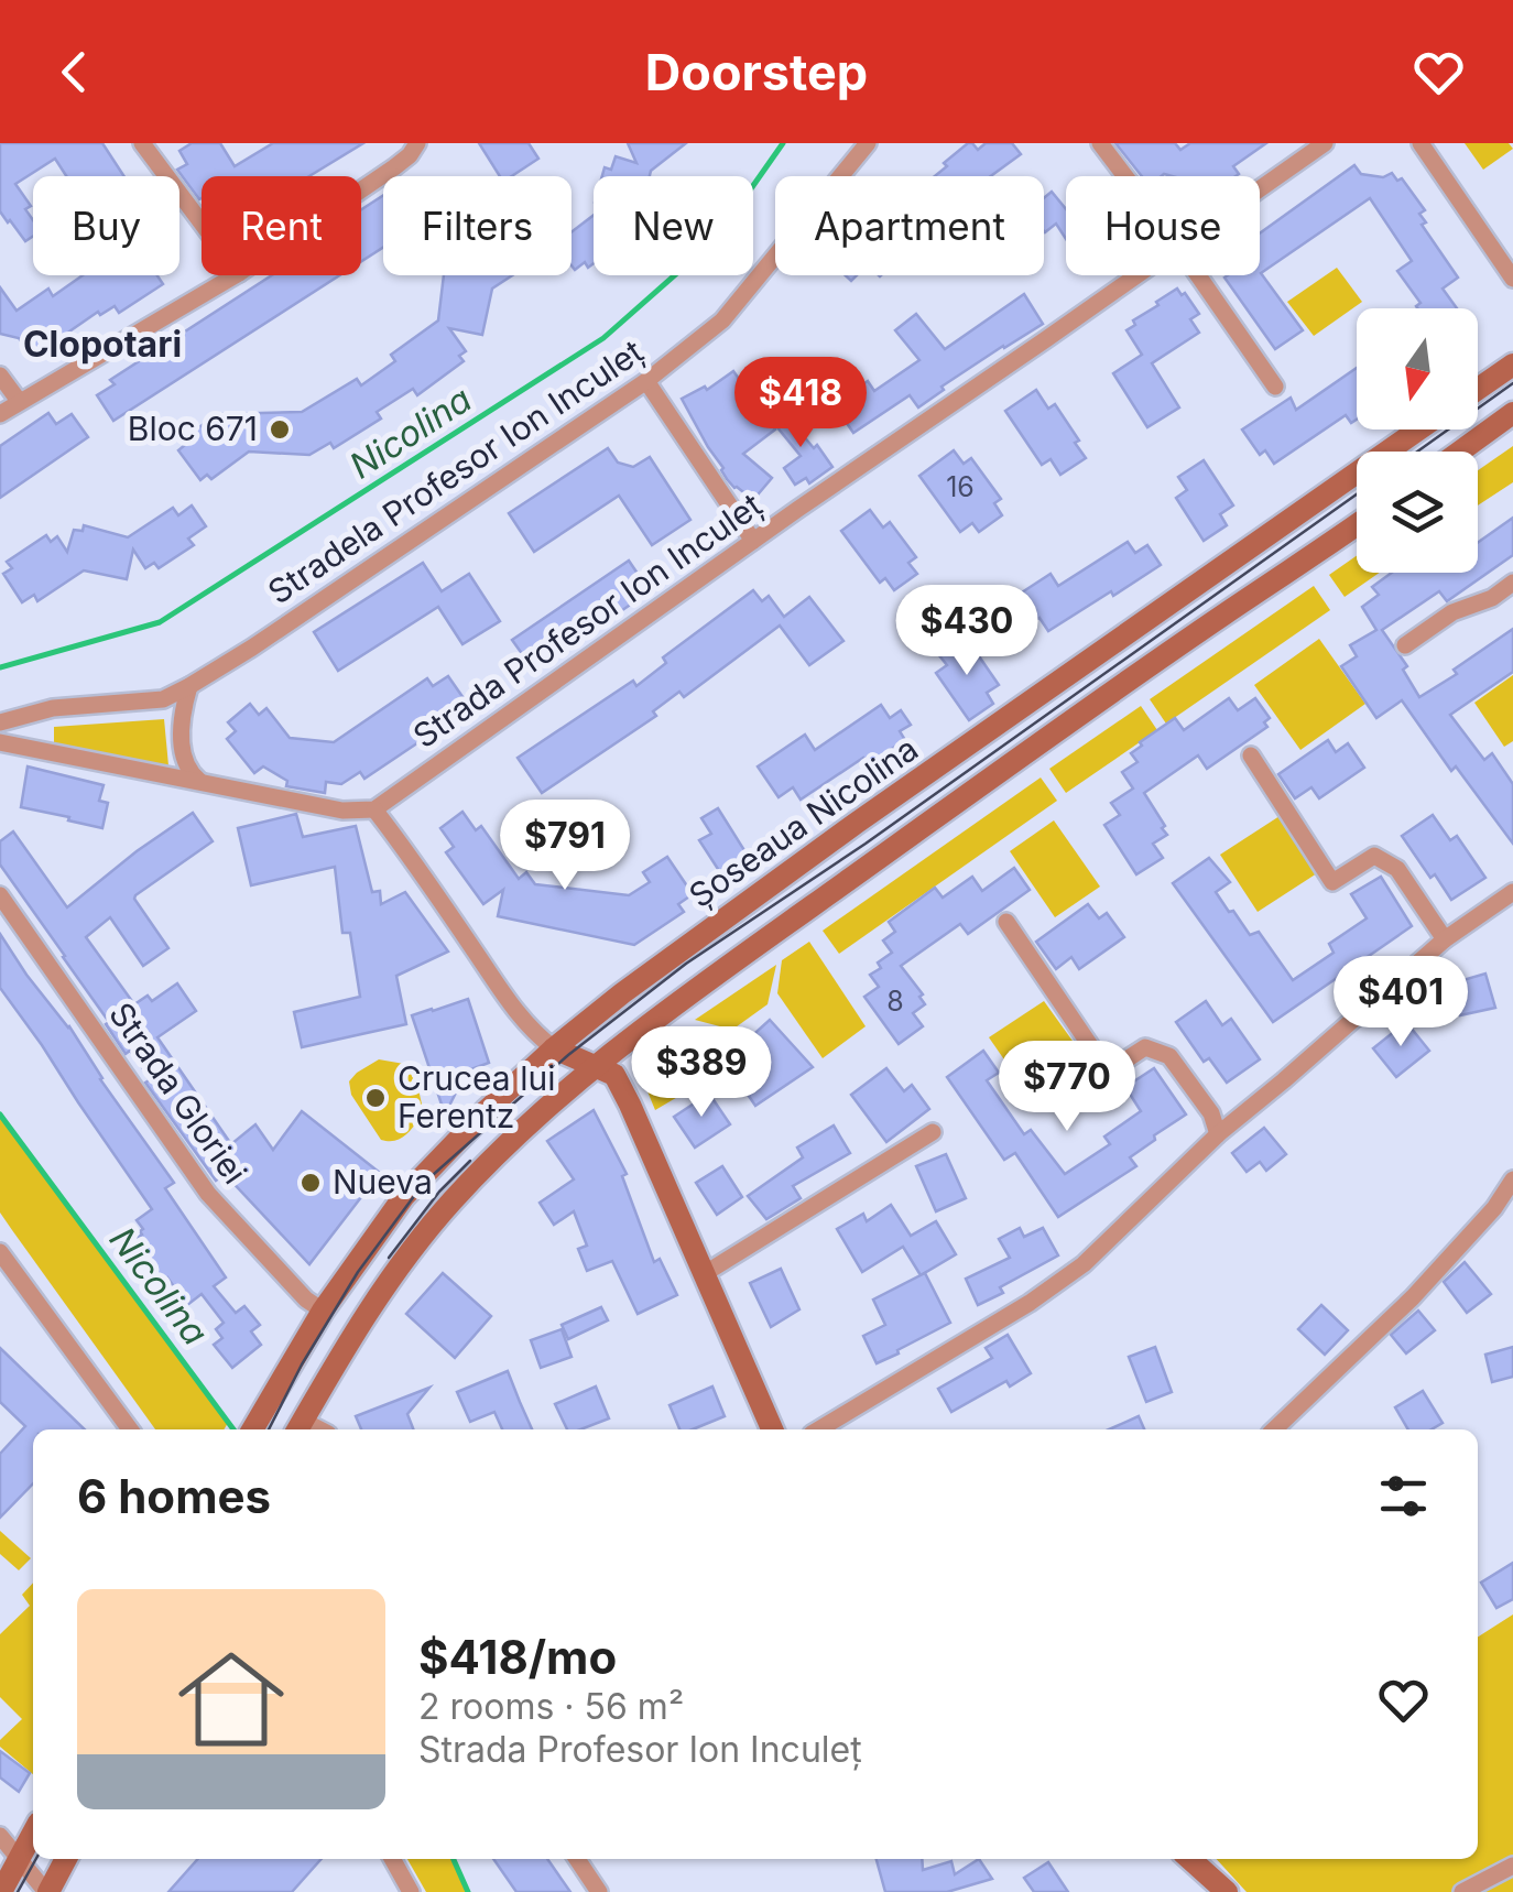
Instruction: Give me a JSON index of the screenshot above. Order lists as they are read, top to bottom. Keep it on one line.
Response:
{"streets":{"main road":["Șoseaua Nicolina"],"street":["Stradela Profesor Ion Inculeț","Strada Profesor Ion Inculeț","Strada Gloriei"]},"crossings":[["Șoseaua Nicolina","Strada Gloriei"]],"districts":["Clopotari"],"water":["Nicolina"],"places":["Bloc 671","Crucea lui Ferentz","Nueva"],"house_numbers":["16","8"],"north":"bottom","page":{"header":"Doorstep","chip":["Buy","Rent","Filters","New","Apartment","House"],"price":["$418","$430","$791","$401","$389","$770"],"heading":"6 homes","list":[{"name":"$418/mo","note":"2 rooms · 56 m² · Strada Profesor Ion Inculeț"}]}}
